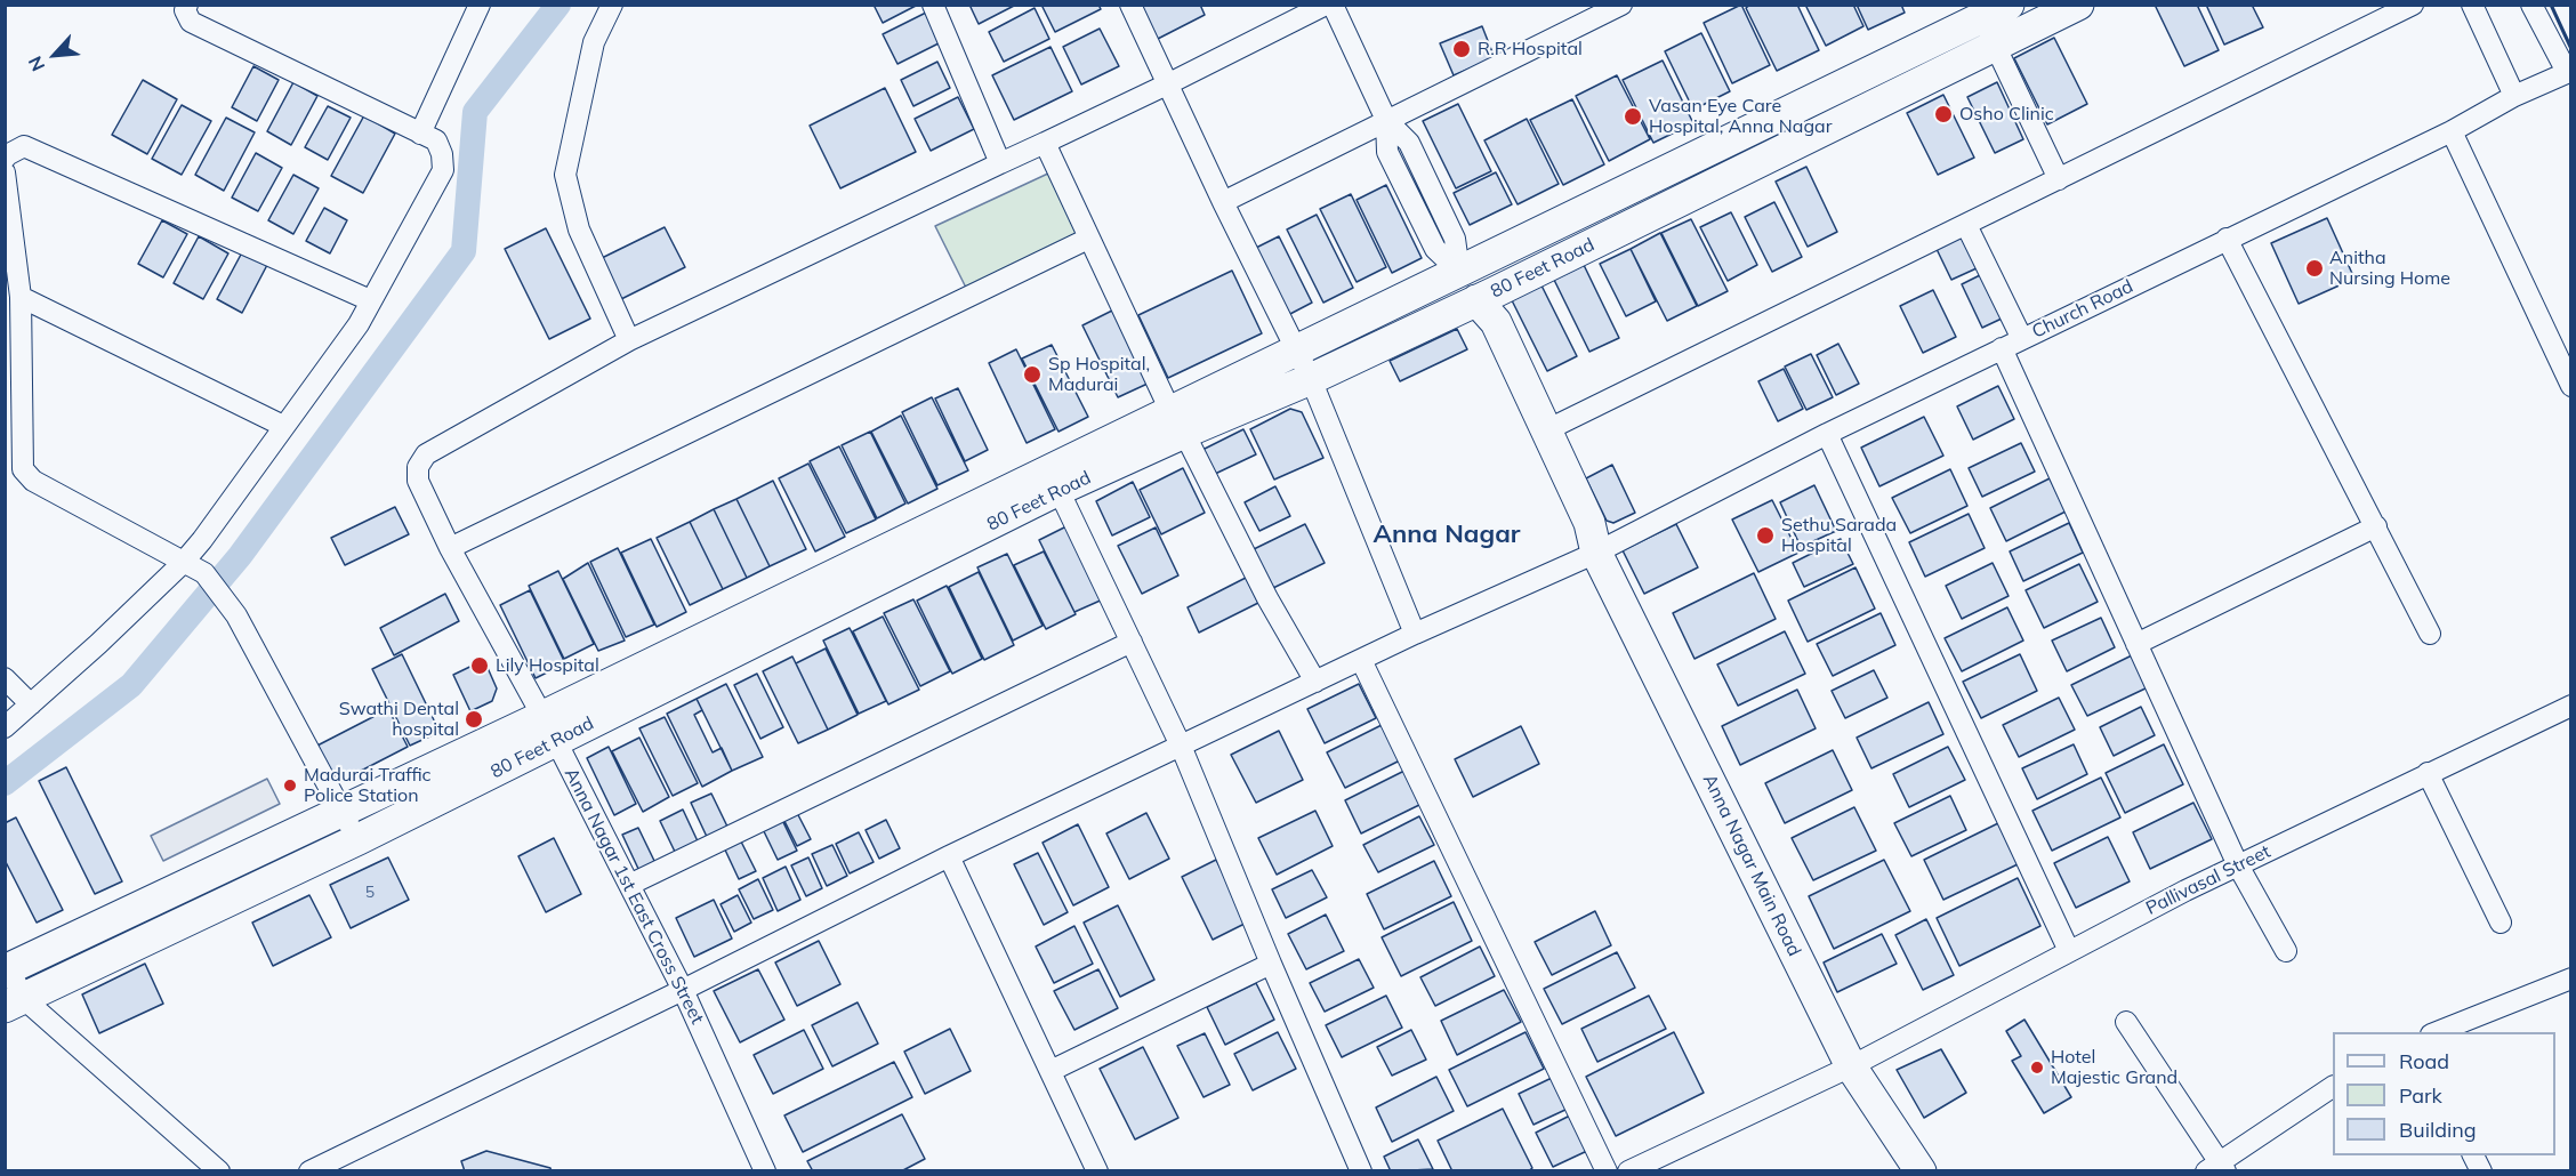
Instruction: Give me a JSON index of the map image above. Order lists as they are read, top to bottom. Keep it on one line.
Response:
{"streets":{"main road":["80 Feet Road","Anna Nagar Main Road"],"street":["Church Road","Pallivasal Street","Anna Nagar 1st East Cross Street"]},"crossings":[["80 Feet Road","Anna Nagar Main Road"],["80 Feet Road","Anna Nagar 1st East Cross Street"],["Church Road","Anna Nagar Main Road"],["Church Road","Anna Nagar 1st East Cross Street"],["Anna Nagar Main Road","Pallivasal Street"]],"districts":["Anna Nagar"],"places":["R.R Hospital","Osho Clinic","Vasan Eye Care Hospital, Anna Nagar","Anitha Nursing Home","Sp Hospital, Madurai","Sethu Sarada Hospital","Lily Hospital","Swathi Dental hospital","Madurai Traffic Police Station","Hotel Majestic Grand"],"house_numbers":["5"],"legend":["Road","Park","Building"],"north":"bottom left"}
